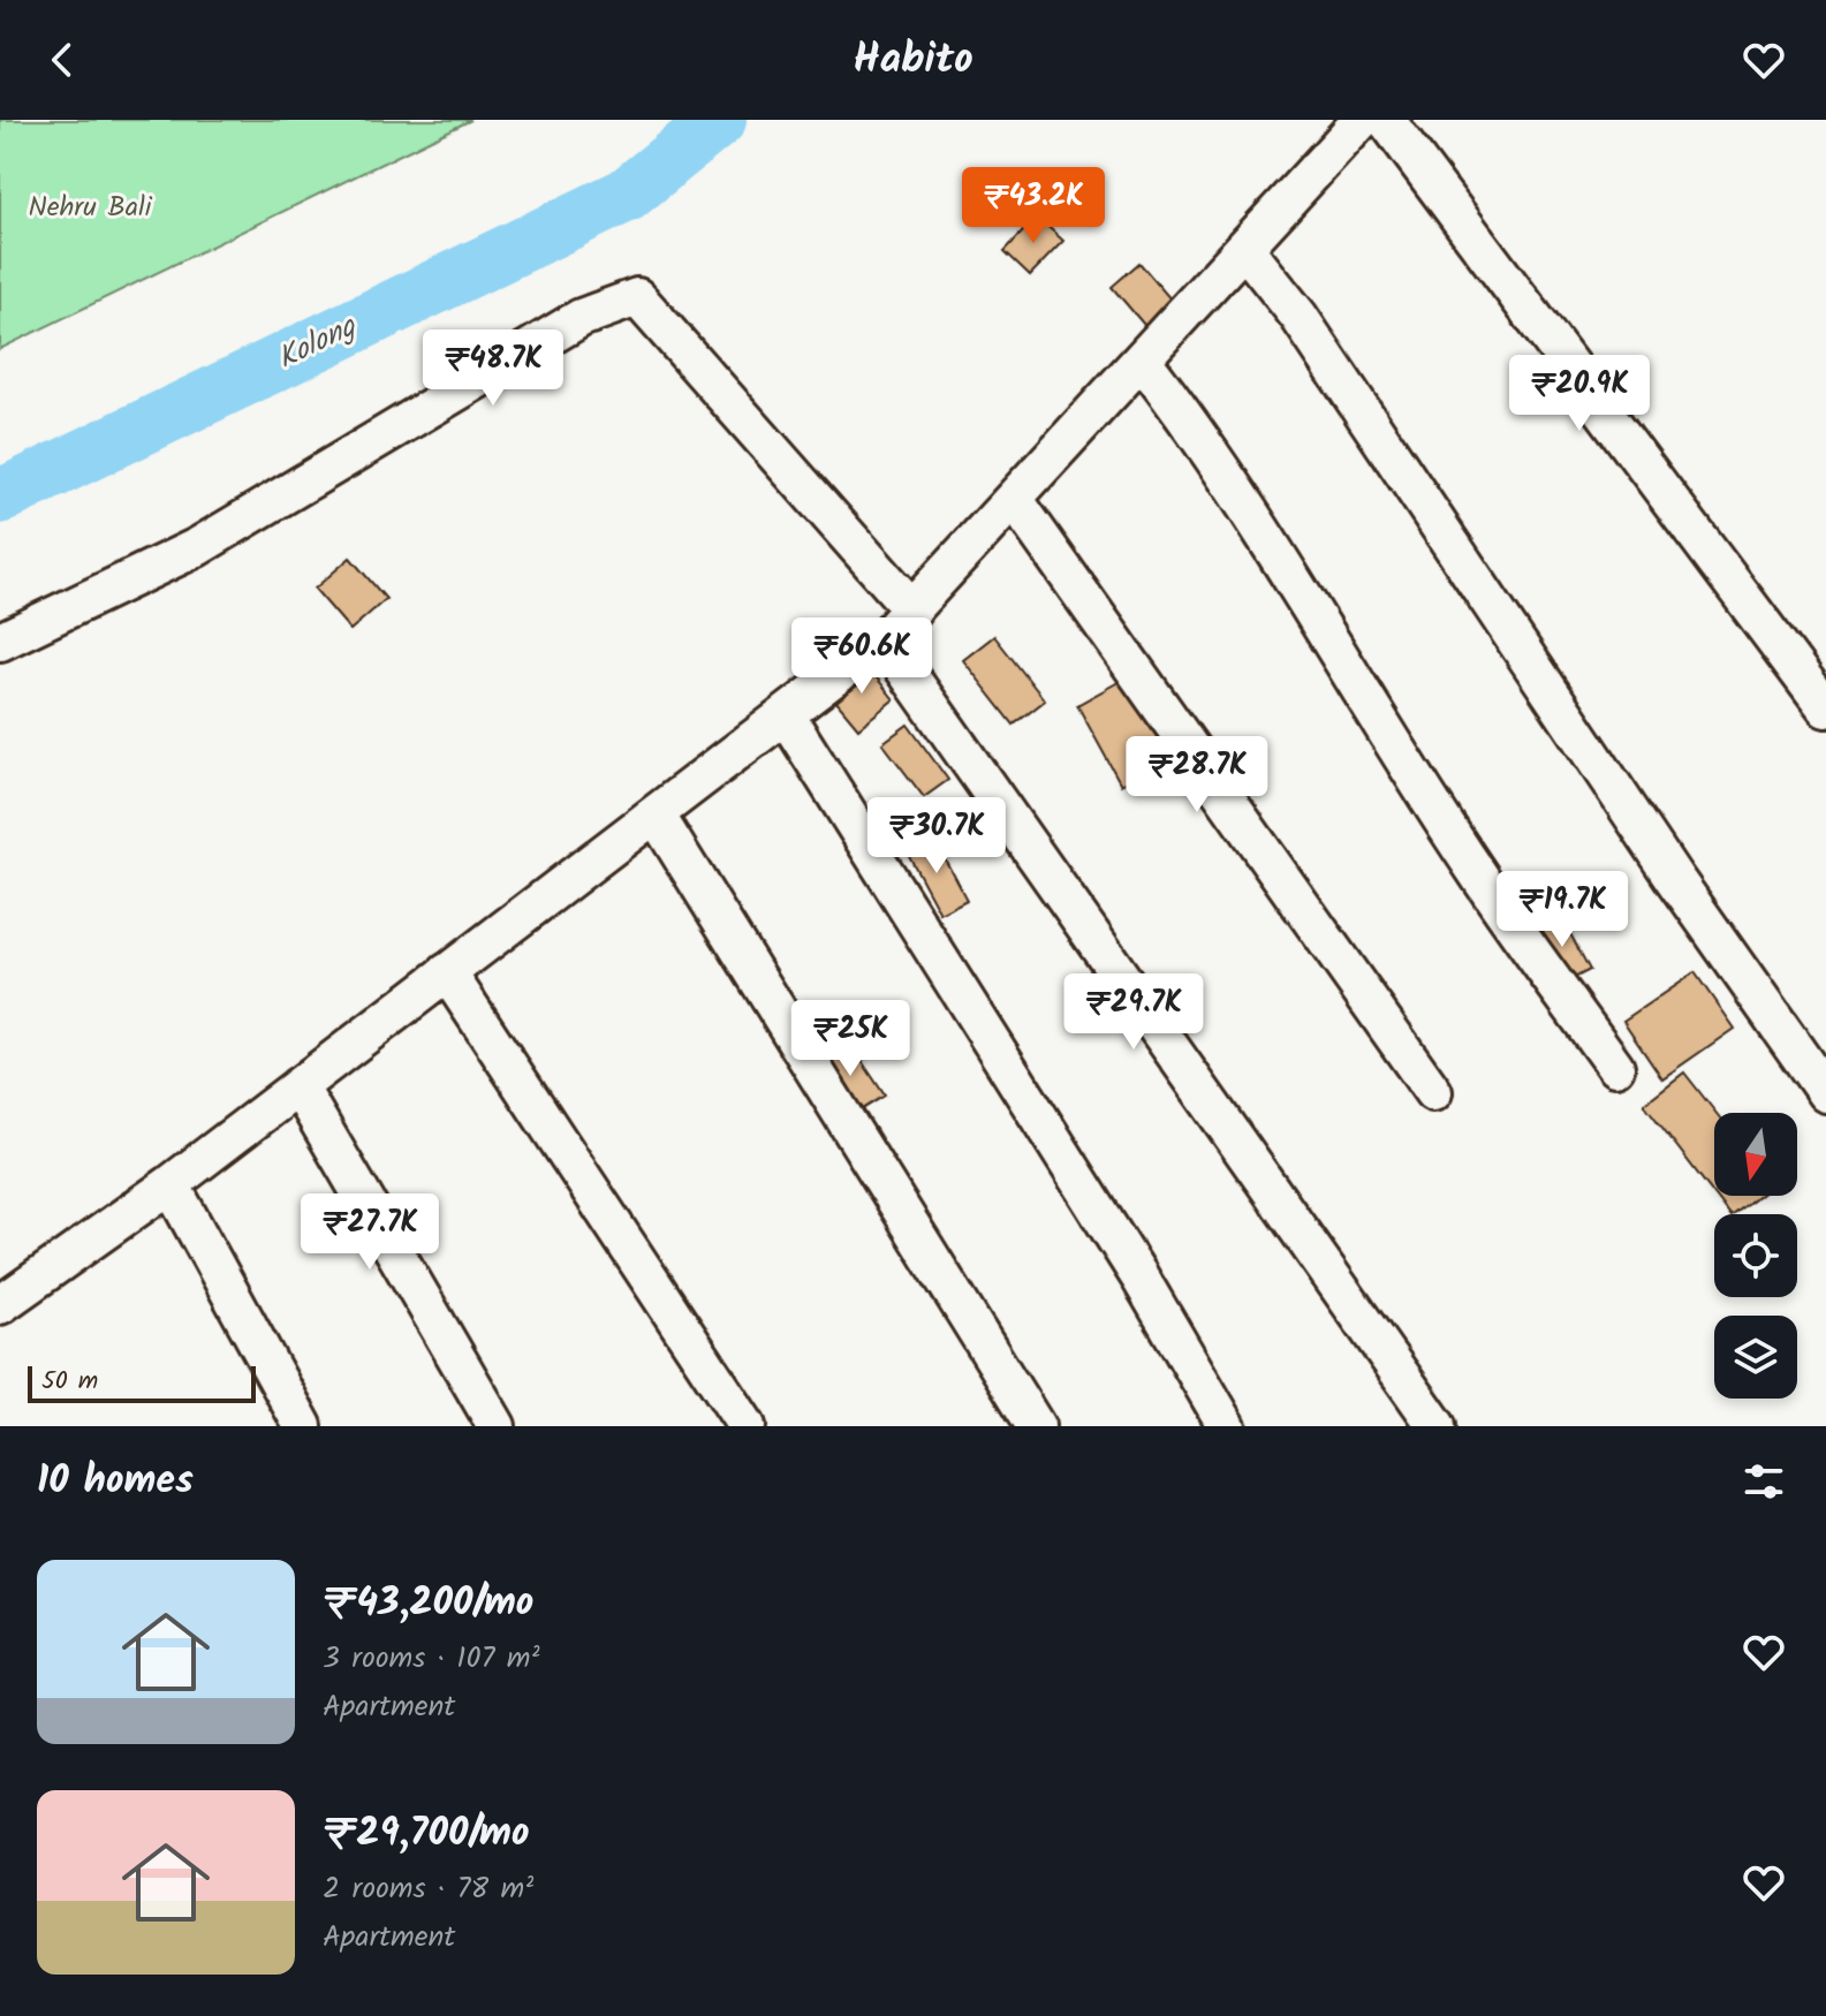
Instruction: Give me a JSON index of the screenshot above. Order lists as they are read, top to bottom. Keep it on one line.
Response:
{"water":["Kolong"],"parks":["Nehru Bali"],"scale_bar":"50 m","north":"bottom","page":{"header":"Habito","price":["₹43.2K","₹48.7K","₹20.9K","₹60.6K","₹28.7K","₹30.7K","₹19.7K","₹29.7K","₹25K","₹27.7K"],"scale":"50 m","heading":"10 homes","list":[{"name":"₹43,200/mo","note":"3 rooms · 107 m² · Apartment"},{"name":"₹29,700/mo","note":"2 rooms · 78 m² · Apartment"}]}}
